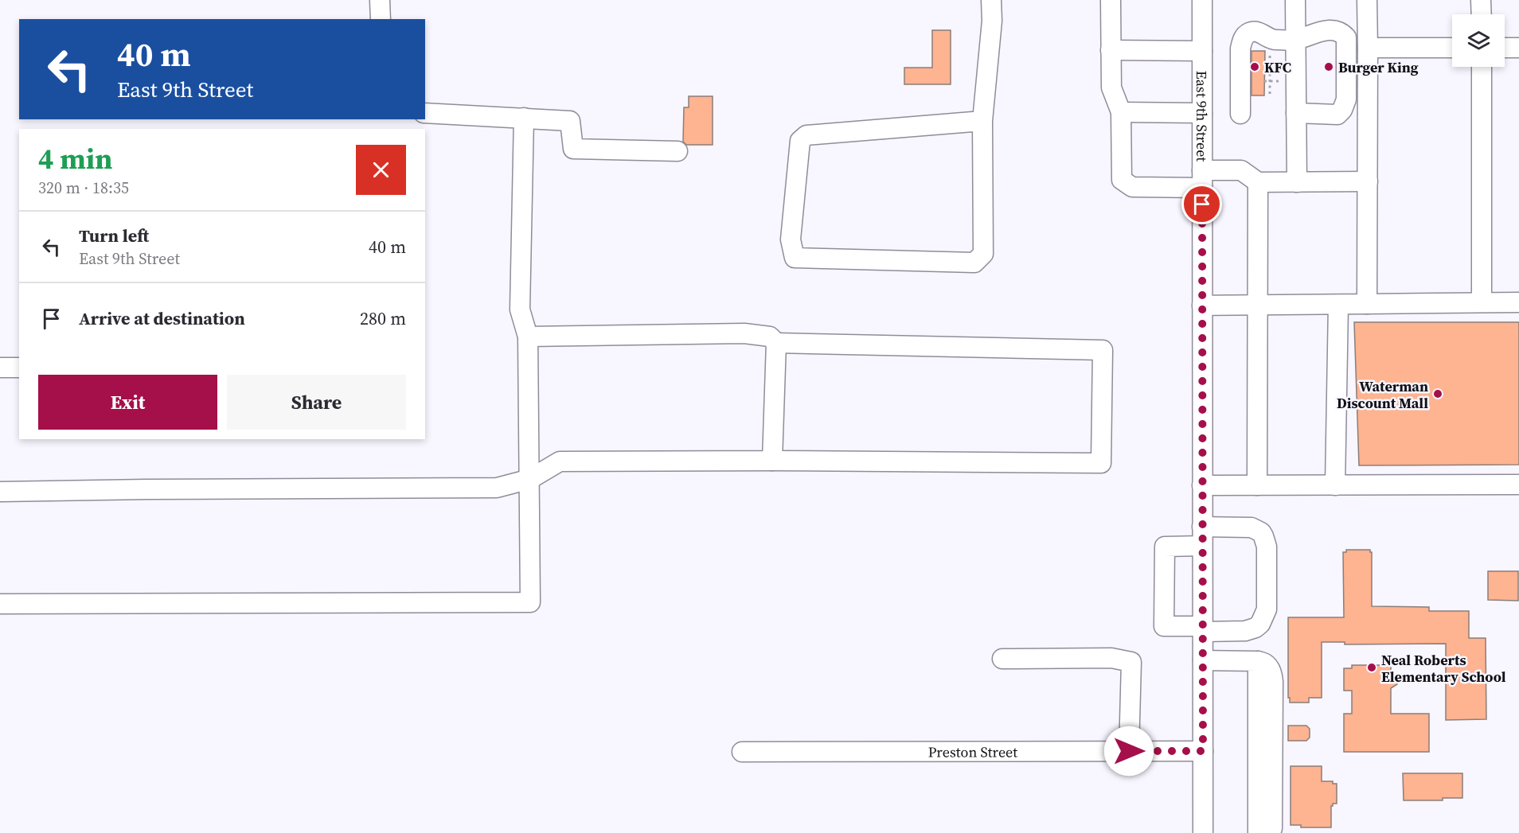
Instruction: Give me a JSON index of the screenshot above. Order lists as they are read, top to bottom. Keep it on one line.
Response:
{"streets":{"street":["East 9th Street","Preston Street"]},"crossings":[["East 9th Street","Preston Street"]],"places":["KFC","Burger King","Waterman Discount Mall","Neal Roberts Elementary School"],"page":{"turn":["40 m","East 9th Street"],"heading":["4 min","320 m · 18:35"],"list":[{"name":"Turn left","note":"East 9th Street","value":"40 m"},{"name":"Arrive at destination","value":"280 m"}],"buttons":["Exit","Share"]}}
